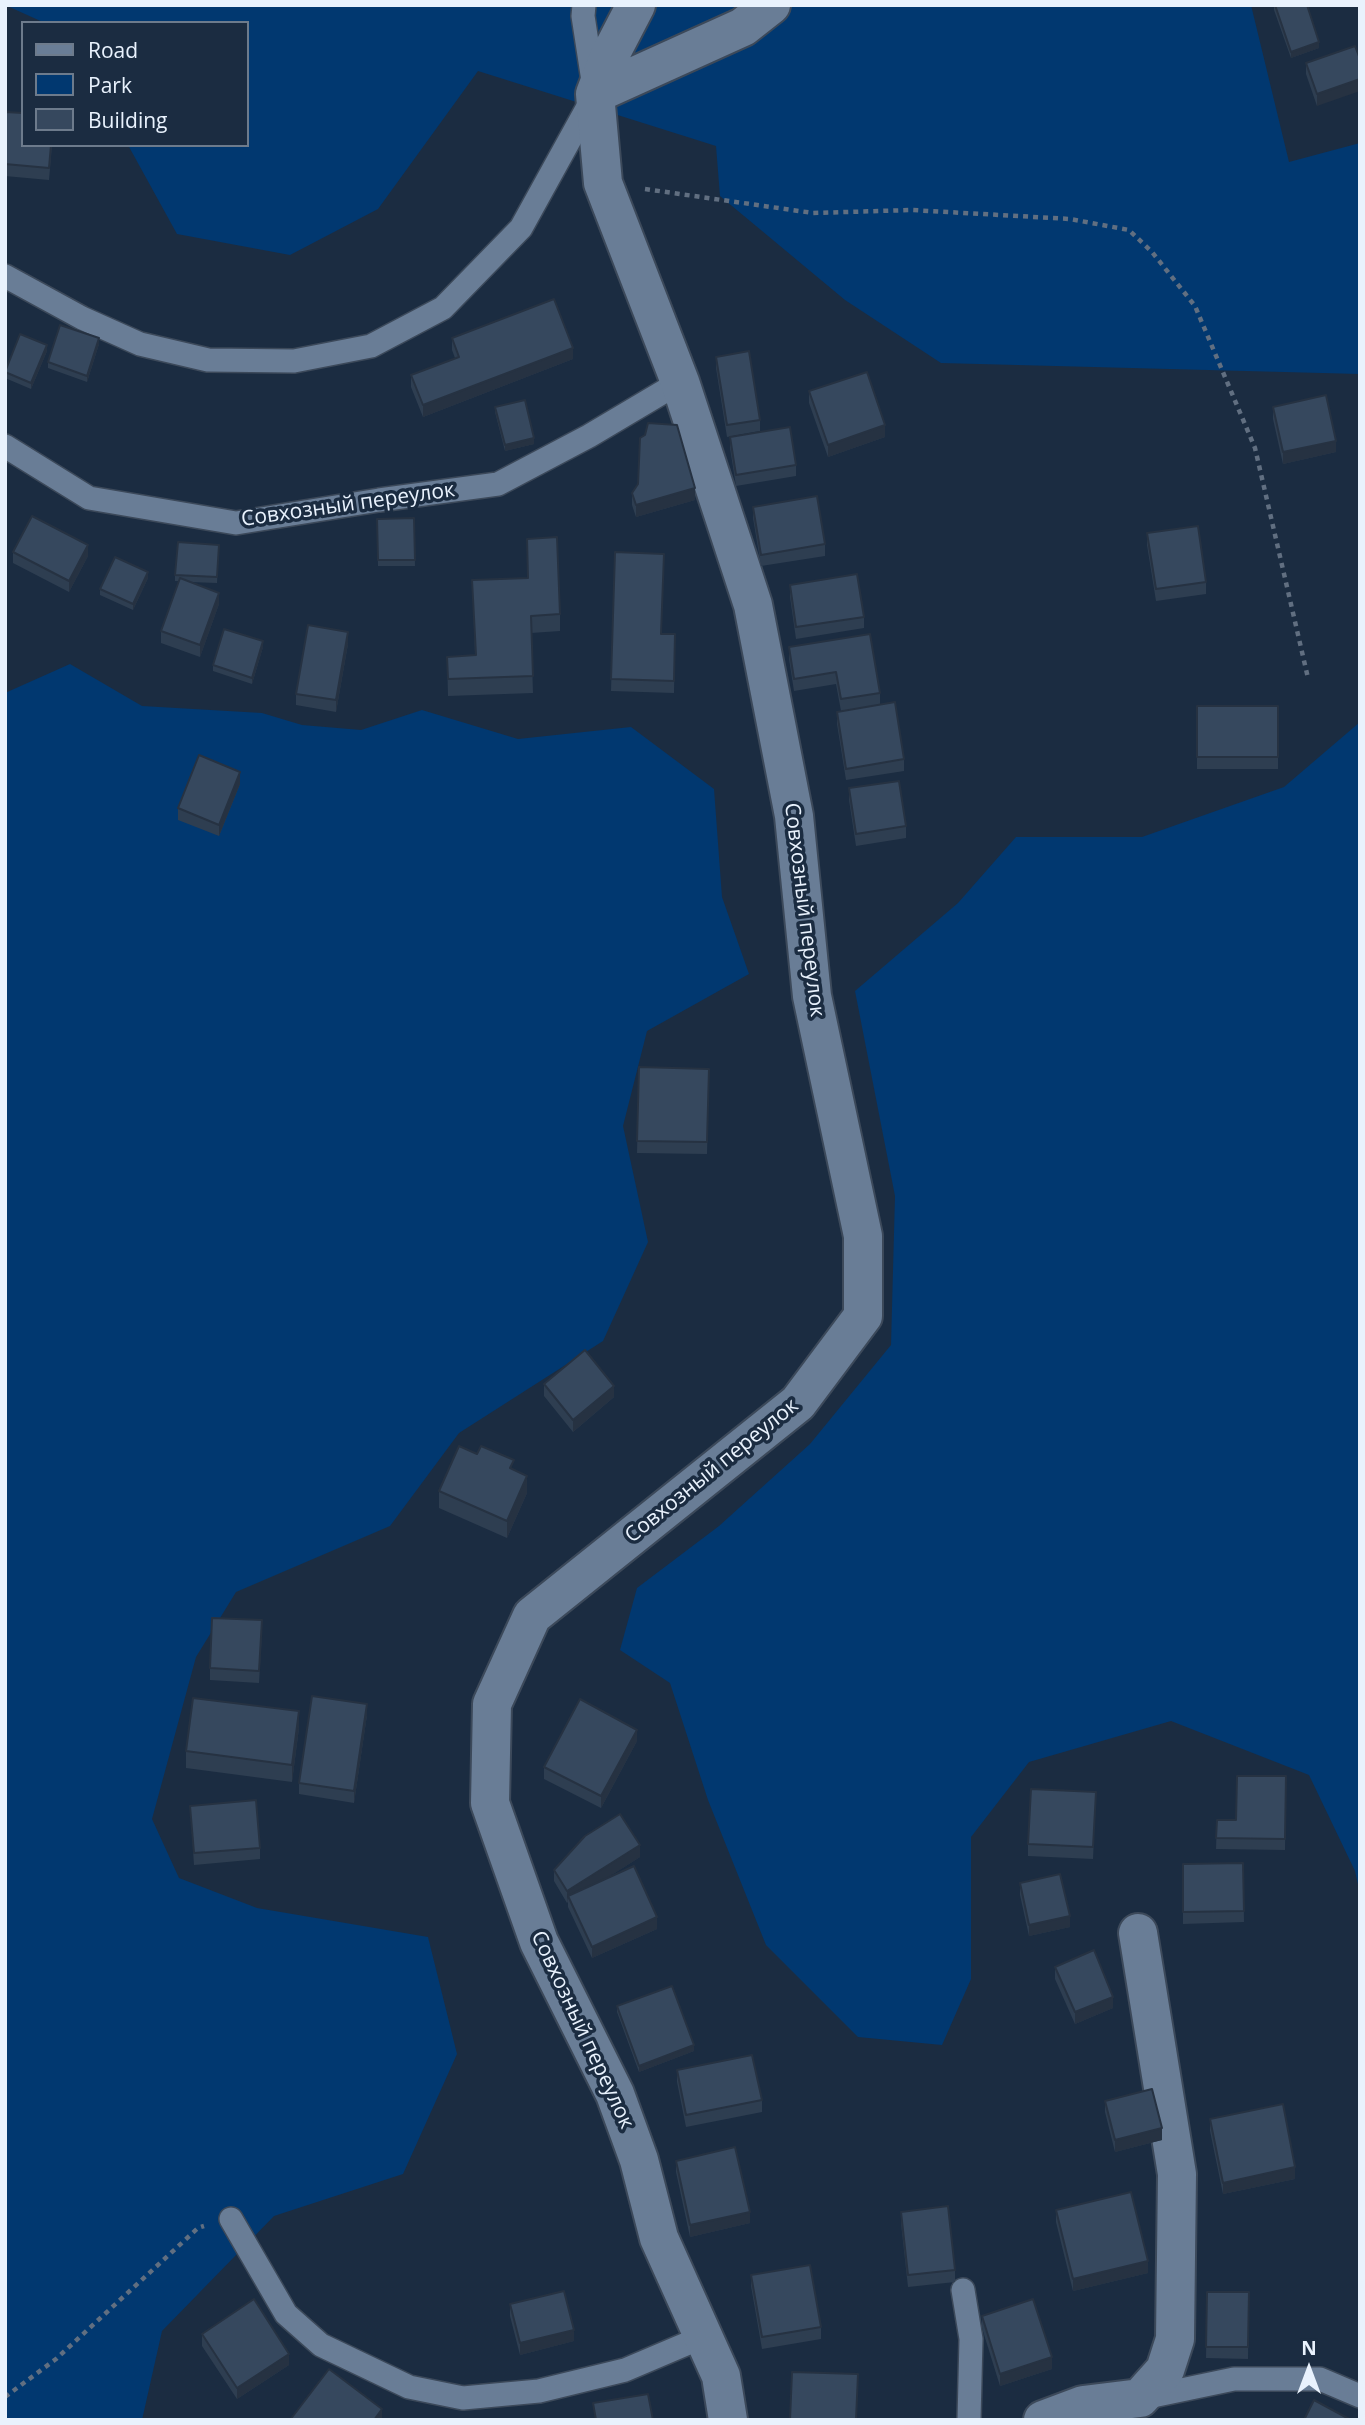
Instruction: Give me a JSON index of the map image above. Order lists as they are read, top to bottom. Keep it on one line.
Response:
{"streets":{"street":["Совхозный переулок"]},"legend":["Road","Park","Building"],"north":"top"}
